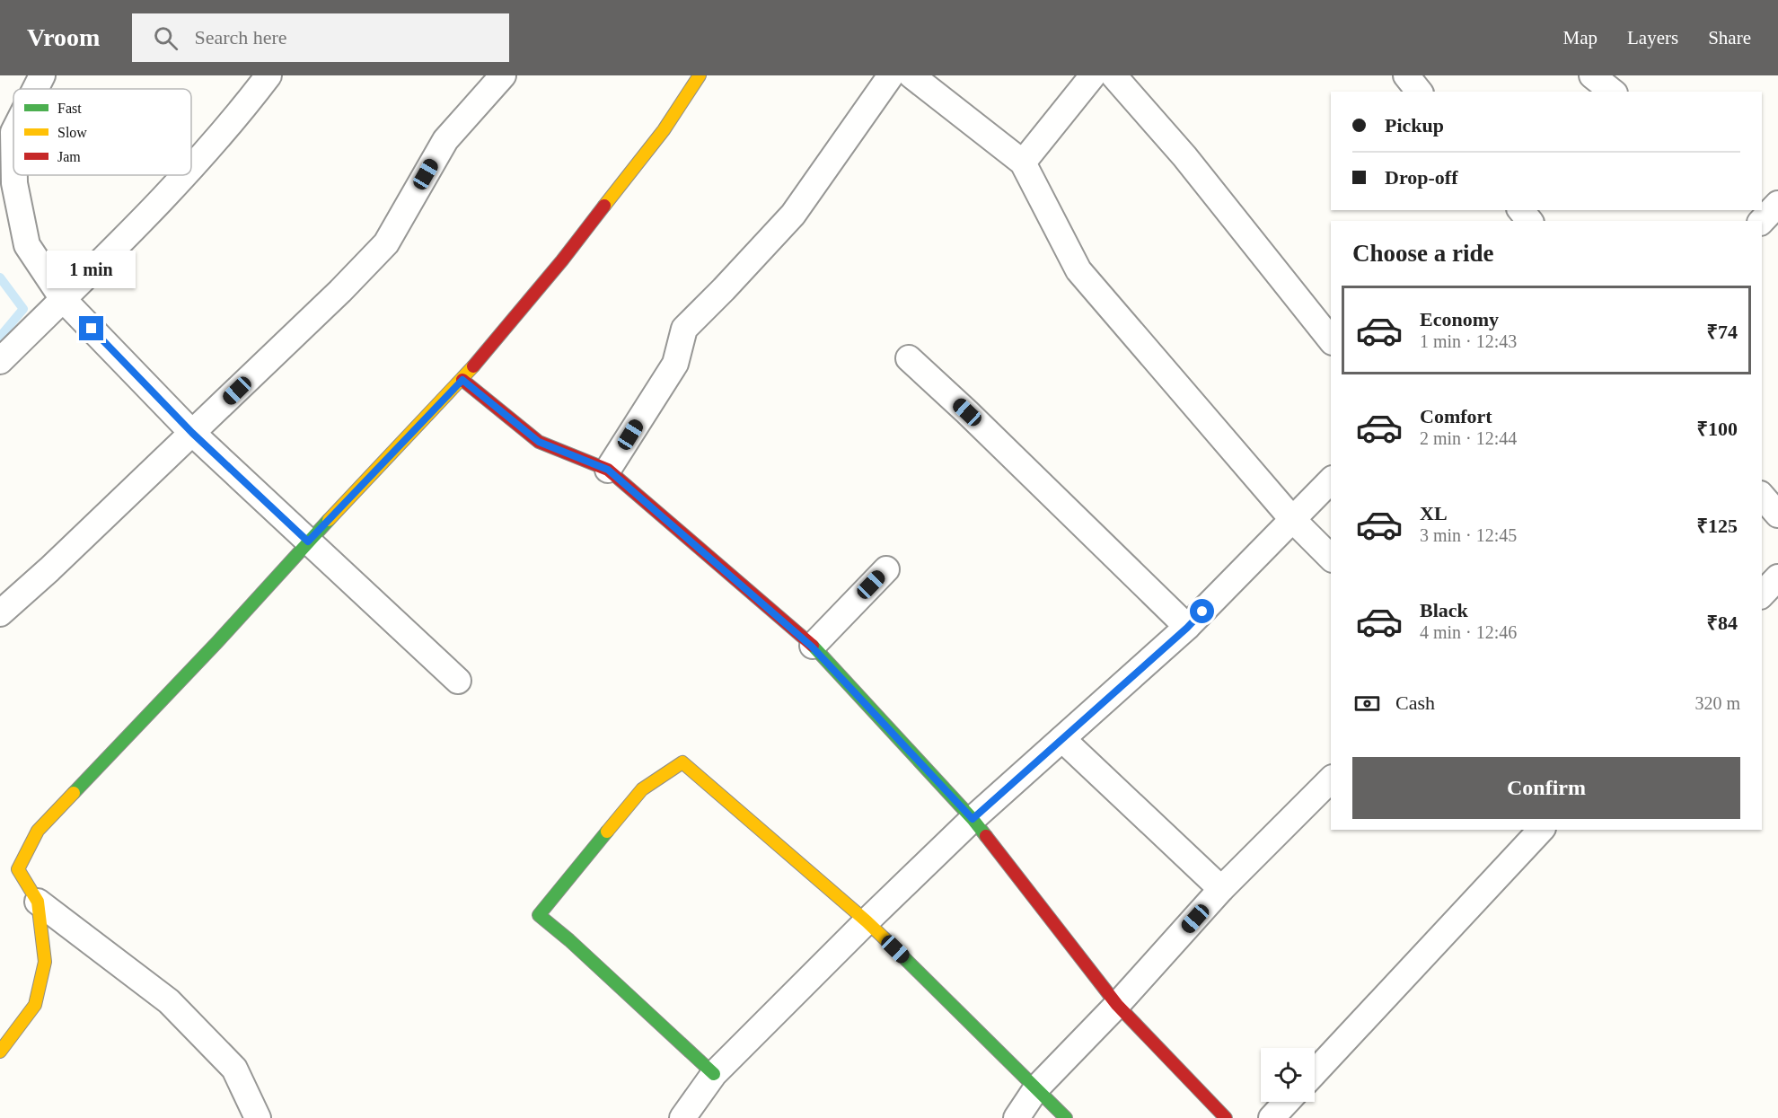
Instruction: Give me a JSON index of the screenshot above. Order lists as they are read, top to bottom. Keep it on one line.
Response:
{"legend":["Fast","Slow","Jam"],"page":{"header":"Vroom","search":"Search here","nav":["Map","Layers","Share"],"banner":["Pickup","Drop-off"],"heading":"Choose a ride","bubble":"1 min","list":[{"name":"Economy","note":"1 min · 12:43","value":"₹74"},{"name":"Comfort","note":"2 min · 12:44","value":"₹100"},{"name":"XL","note":"3 min · 12:45","value":"₹125"},{"name":"Black","note":"4 min · 12:46","value":"₹84"}],"pay":["Cash","320 m"],"buttons":"Confirm"}}
